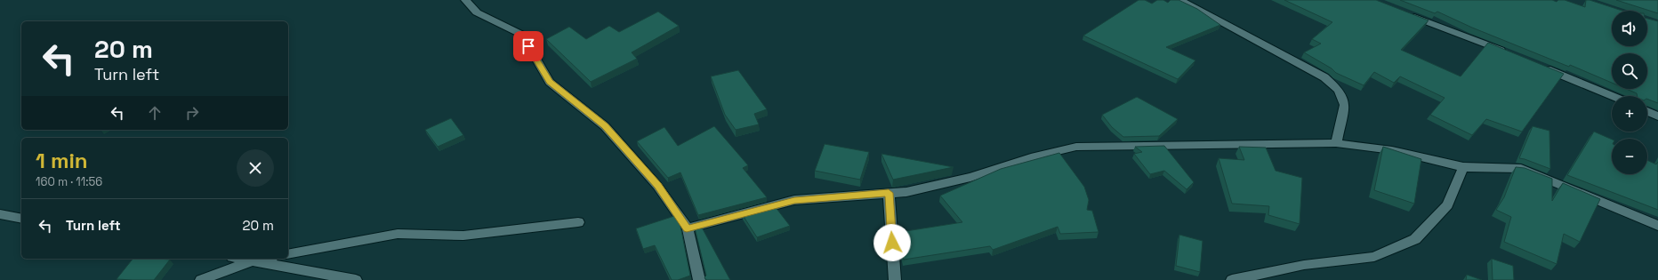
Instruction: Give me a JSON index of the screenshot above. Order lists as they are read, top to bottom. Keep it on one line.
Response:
{"page":{"map_buttons":["+","−"],"turn":["20 m","Turn left"],"heading":["1 min","160 m · 11:56"],"list":[{"name":"Turn left","value":"20 m"}]}}
